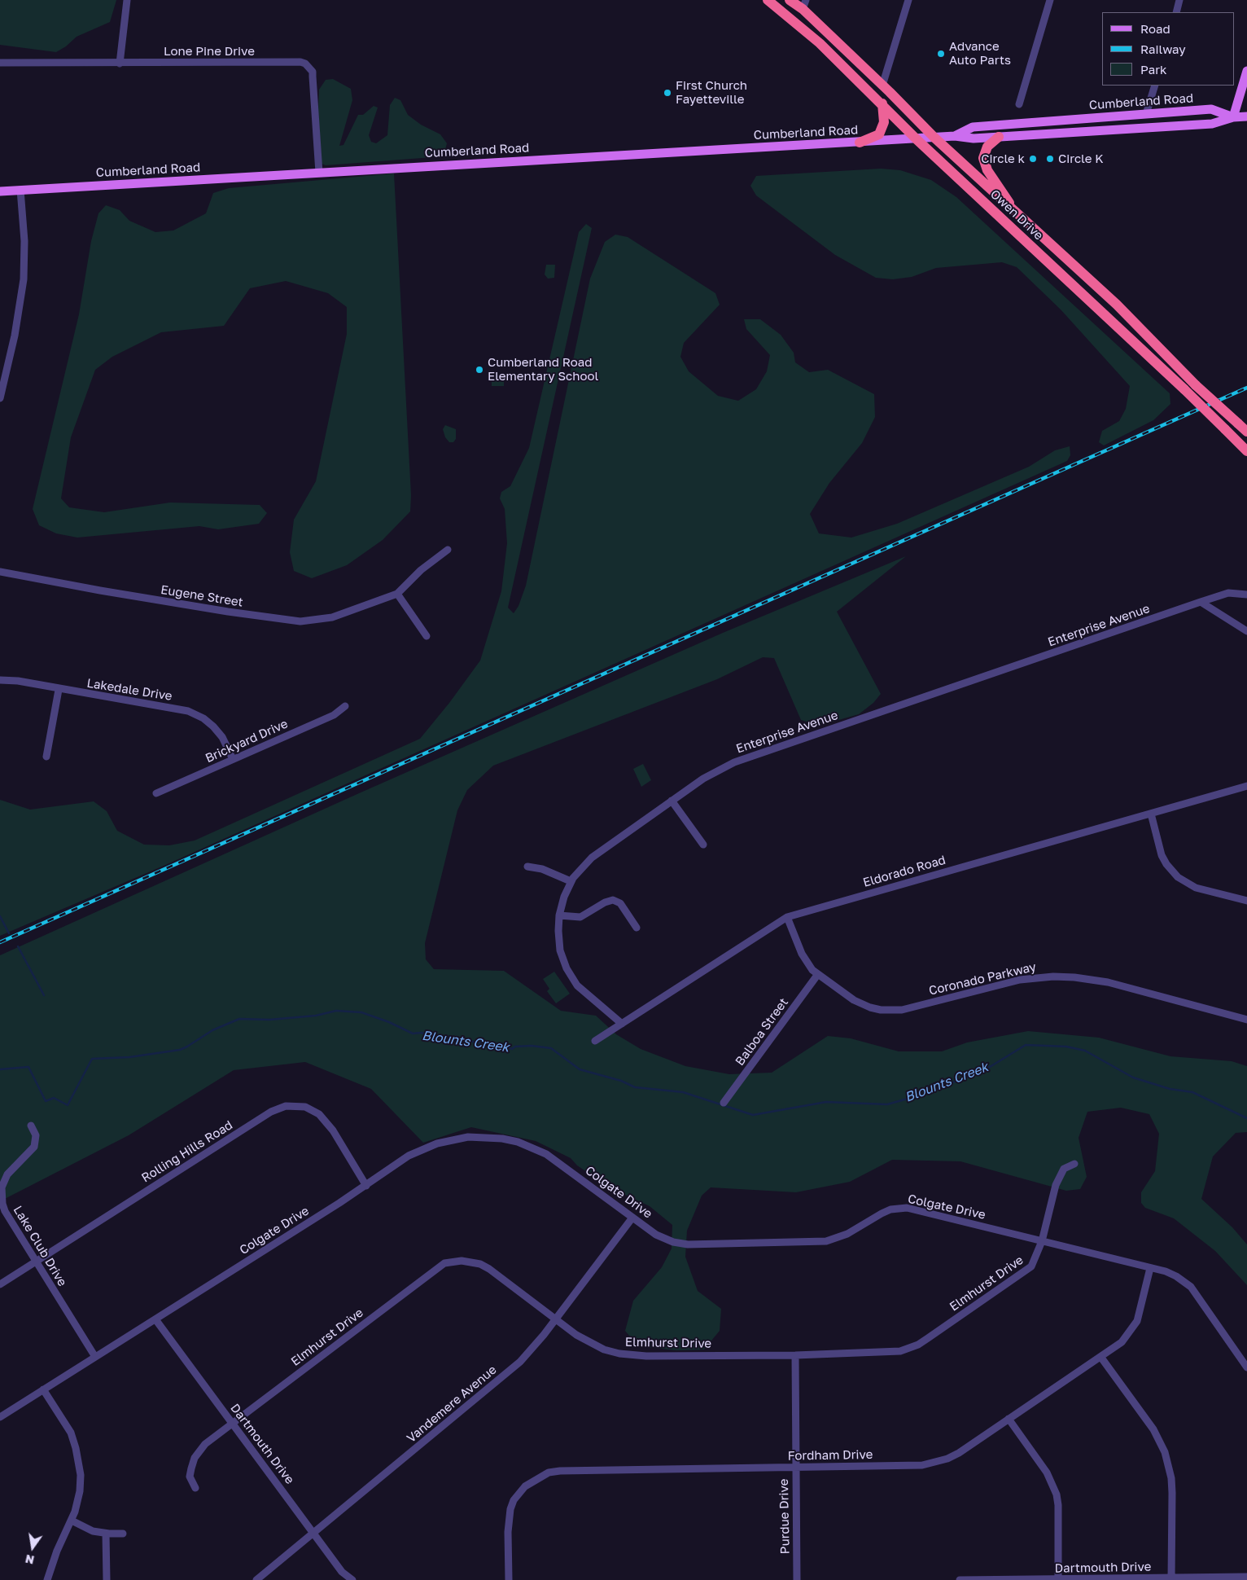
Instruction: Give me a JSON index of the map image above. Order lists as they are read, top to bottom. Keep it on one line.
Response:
{"streets":{"highway":["Owen Drive"],"main road":["Cumberland Road"],"street":["Lone Pine Drive","Eugene Street","Enterprise Avenue","Lakedale Drive","Brickyard Drive","Eldorado Road","Coronado Parkway","Balboa Street","Rolling Hills Road","Colgate Drive","Lake Club Drive","Elmhurst Drive","Vandemere Avenue","Dartmouth Drive","Fordham Drive","Purdue Drive"]},"crossings":[["Lone Pine Drive","Cumberland Road"],["Cumberland Road","Owen Drive"],["Enterprise Avenue","Eldorado Road"],["Lakedale Drive","Brickyard Drive"],["Eldorado Road","Coronado Parkway"],["Coronado Parkway","Balboa Street"],["Rolling Hills Road","Colgate Drive"],["Rolling Hills Road","Lake Club Drive"],["Colgate Drive","Lake Club Drive"],["Colgate Drive","Elmhurst Drive"],["Colgate Drive","Vandemere Avenue"],["Colgate Drive","Dartmouth Drive"],["Colgate Drive","Fordham Drive"],["Elmhurst Drive","Vandemere Avenue"],["Elmhurst Drive","Dartmouth Drive"],["Elmhurst Drive","Purdue Drive"],["Vandemere Avenue","Dartmouth Drive"],["Fordham Drive","Purdue Drive"]],"water":["Blounts Creek"],"places":["Advance Auto Parts","First Church Fayetteville","Circle k","Circle K","Cumberland Road Elementary School"],"legend":["Road","Railway","Park"],"north":"bottom"}
